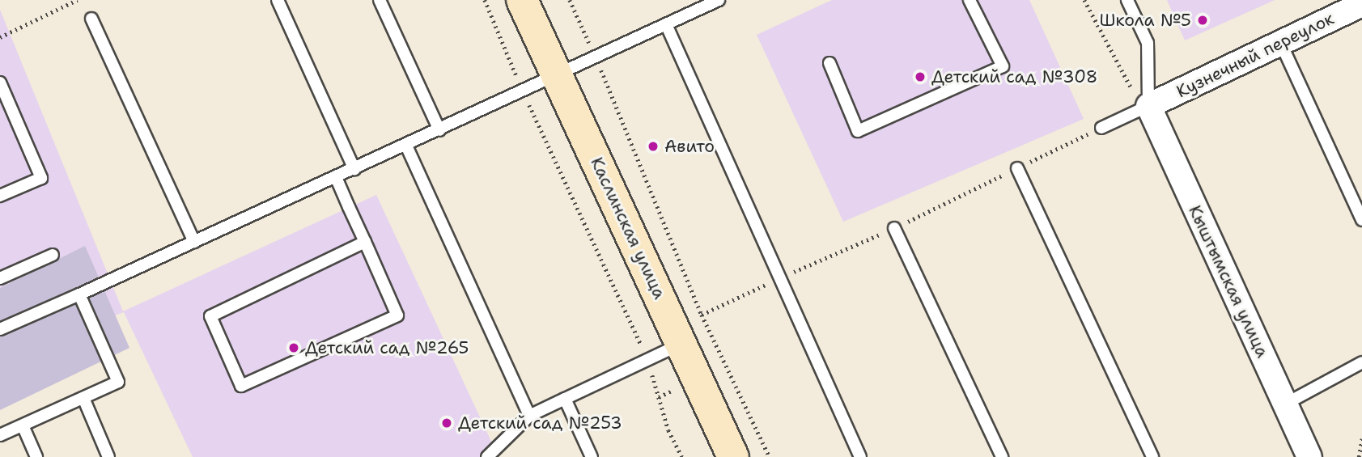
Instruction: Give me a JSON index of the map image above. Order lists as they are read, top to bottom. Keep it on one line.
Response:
{"streets":{"main road":["Каслинская улица"],"street":["Кузнечный переулок","Кыштымская улица"]},"crossings":[["Кузнечный переулок","Кыштымская улица"]],"places":["Школа №5","Детский сад №308","Авито","Детский сад №265","Детский сад №253"]}
